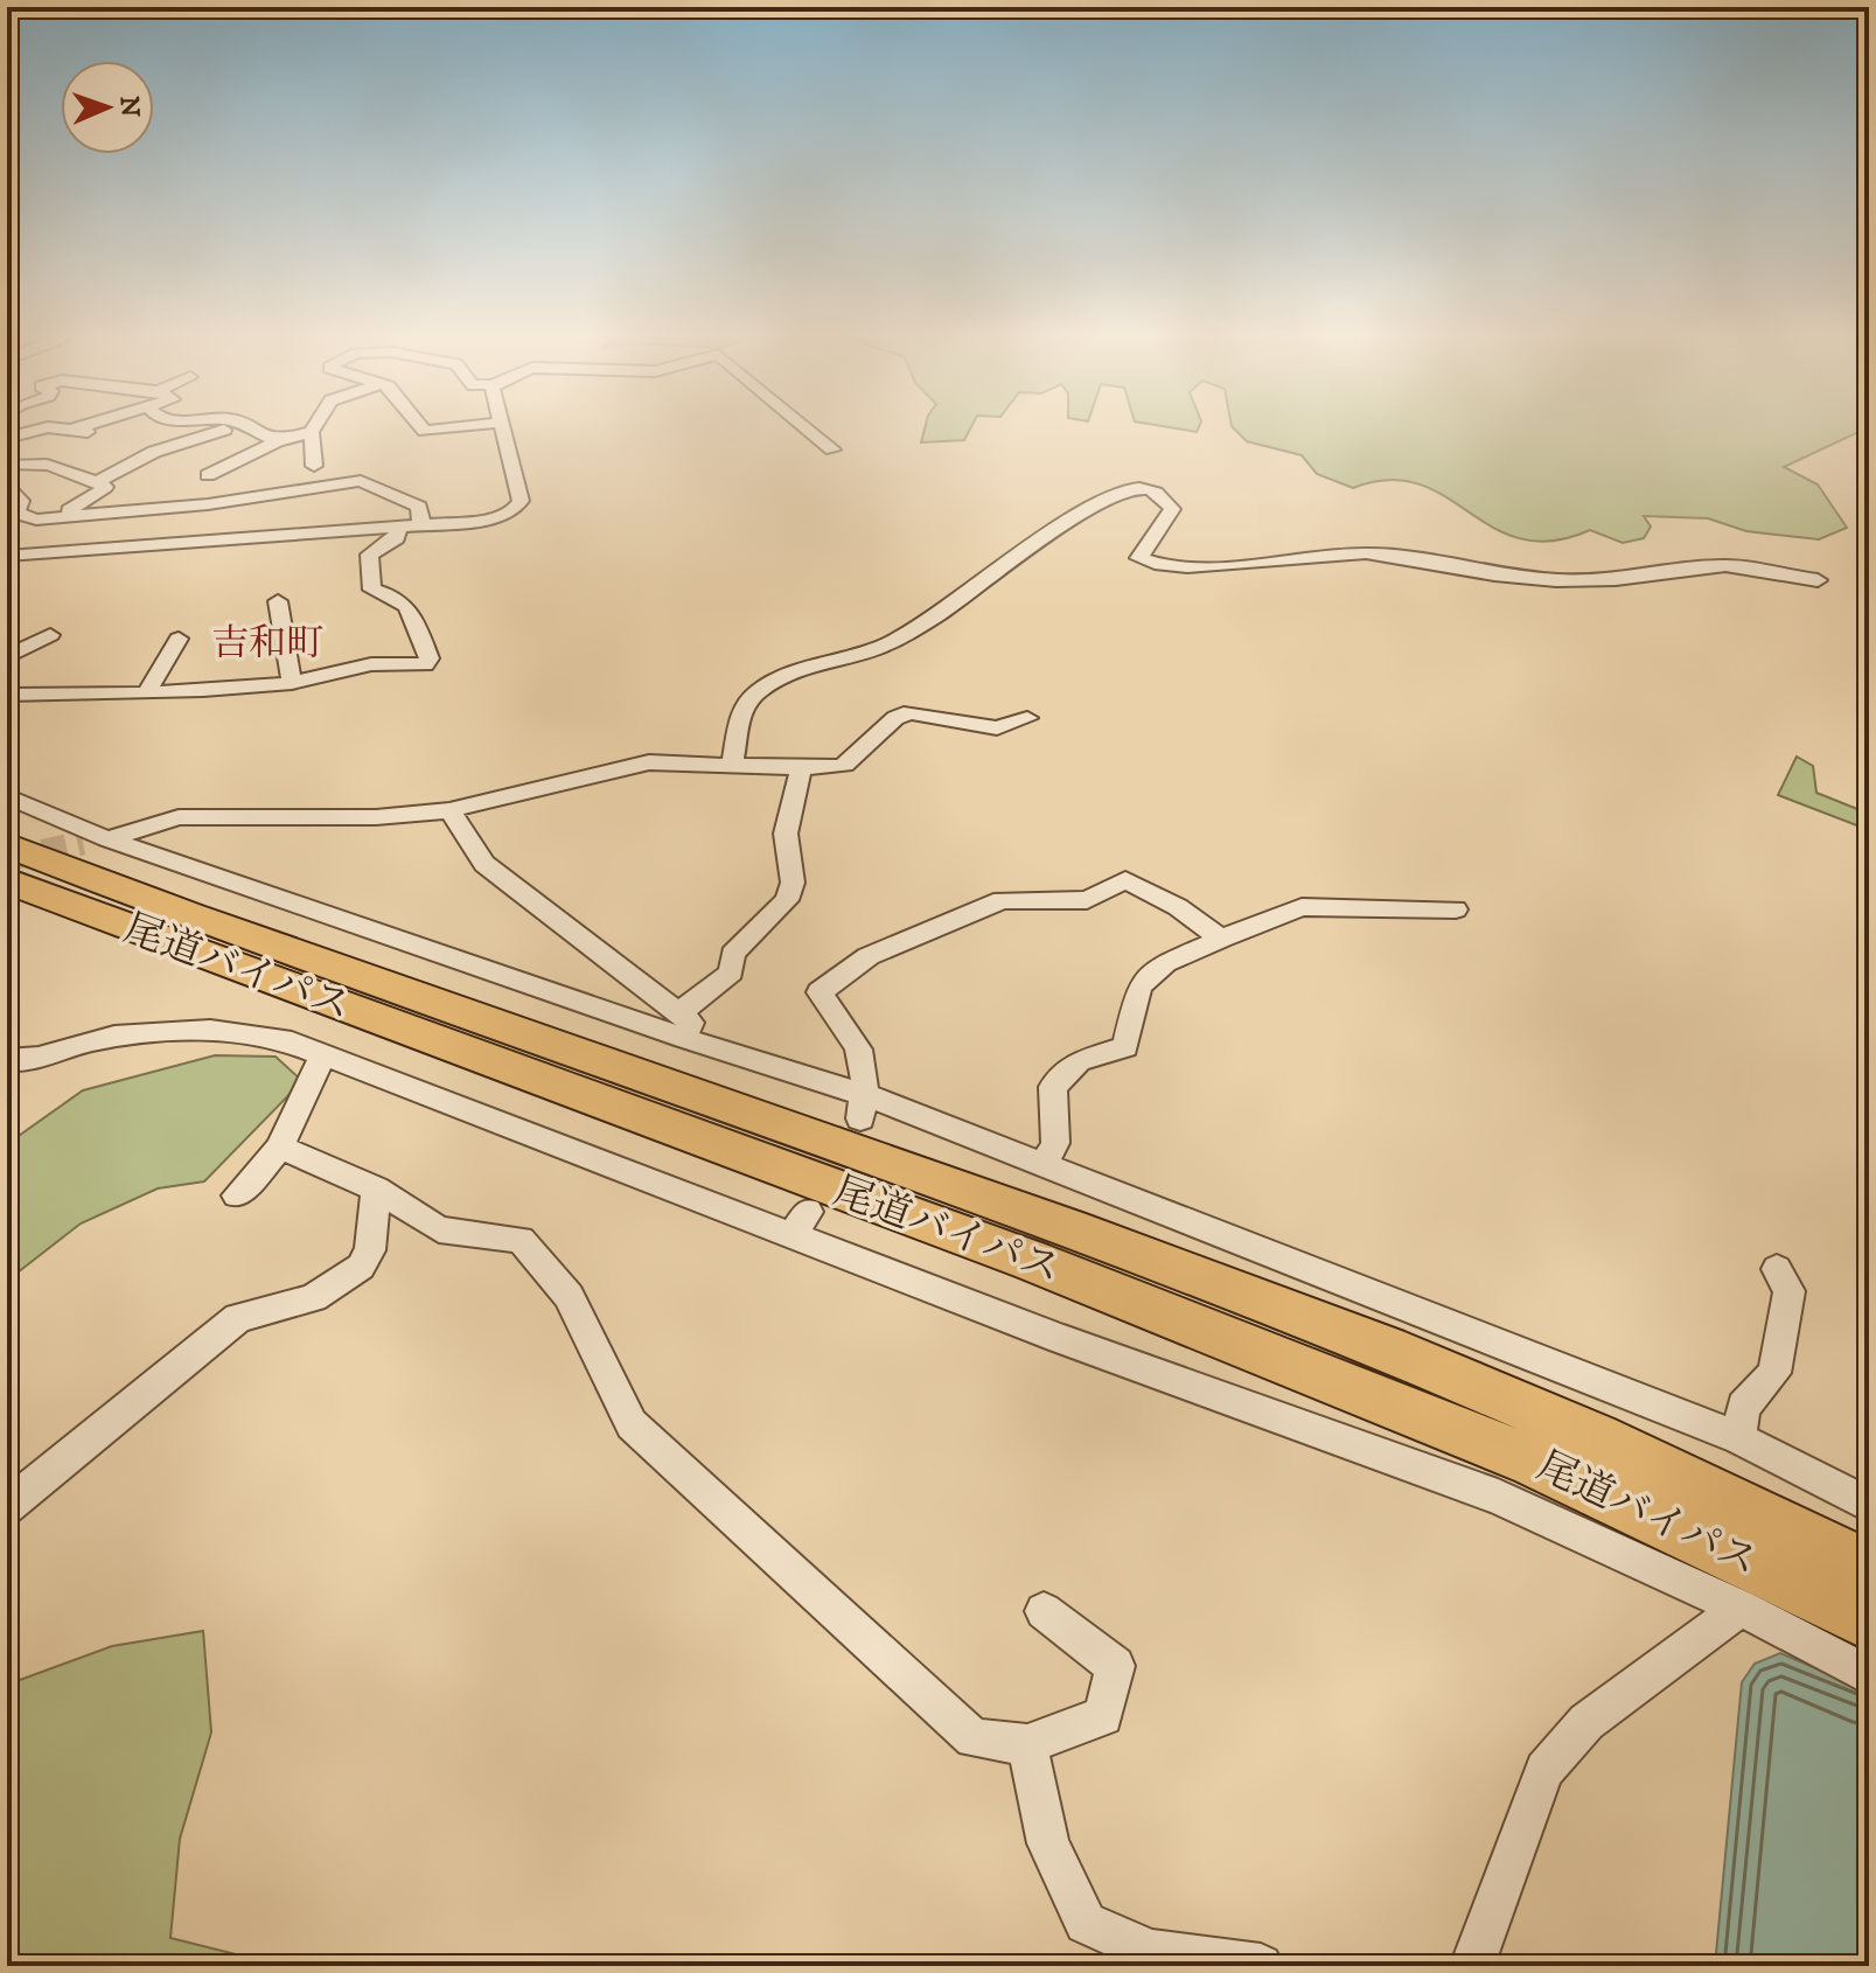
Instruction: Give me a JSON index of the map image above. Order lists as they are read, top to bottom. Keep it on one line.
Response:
{"streets":{"highway":["尾道バイパス"]},"districts":["吉和町"],"north":"right"}
